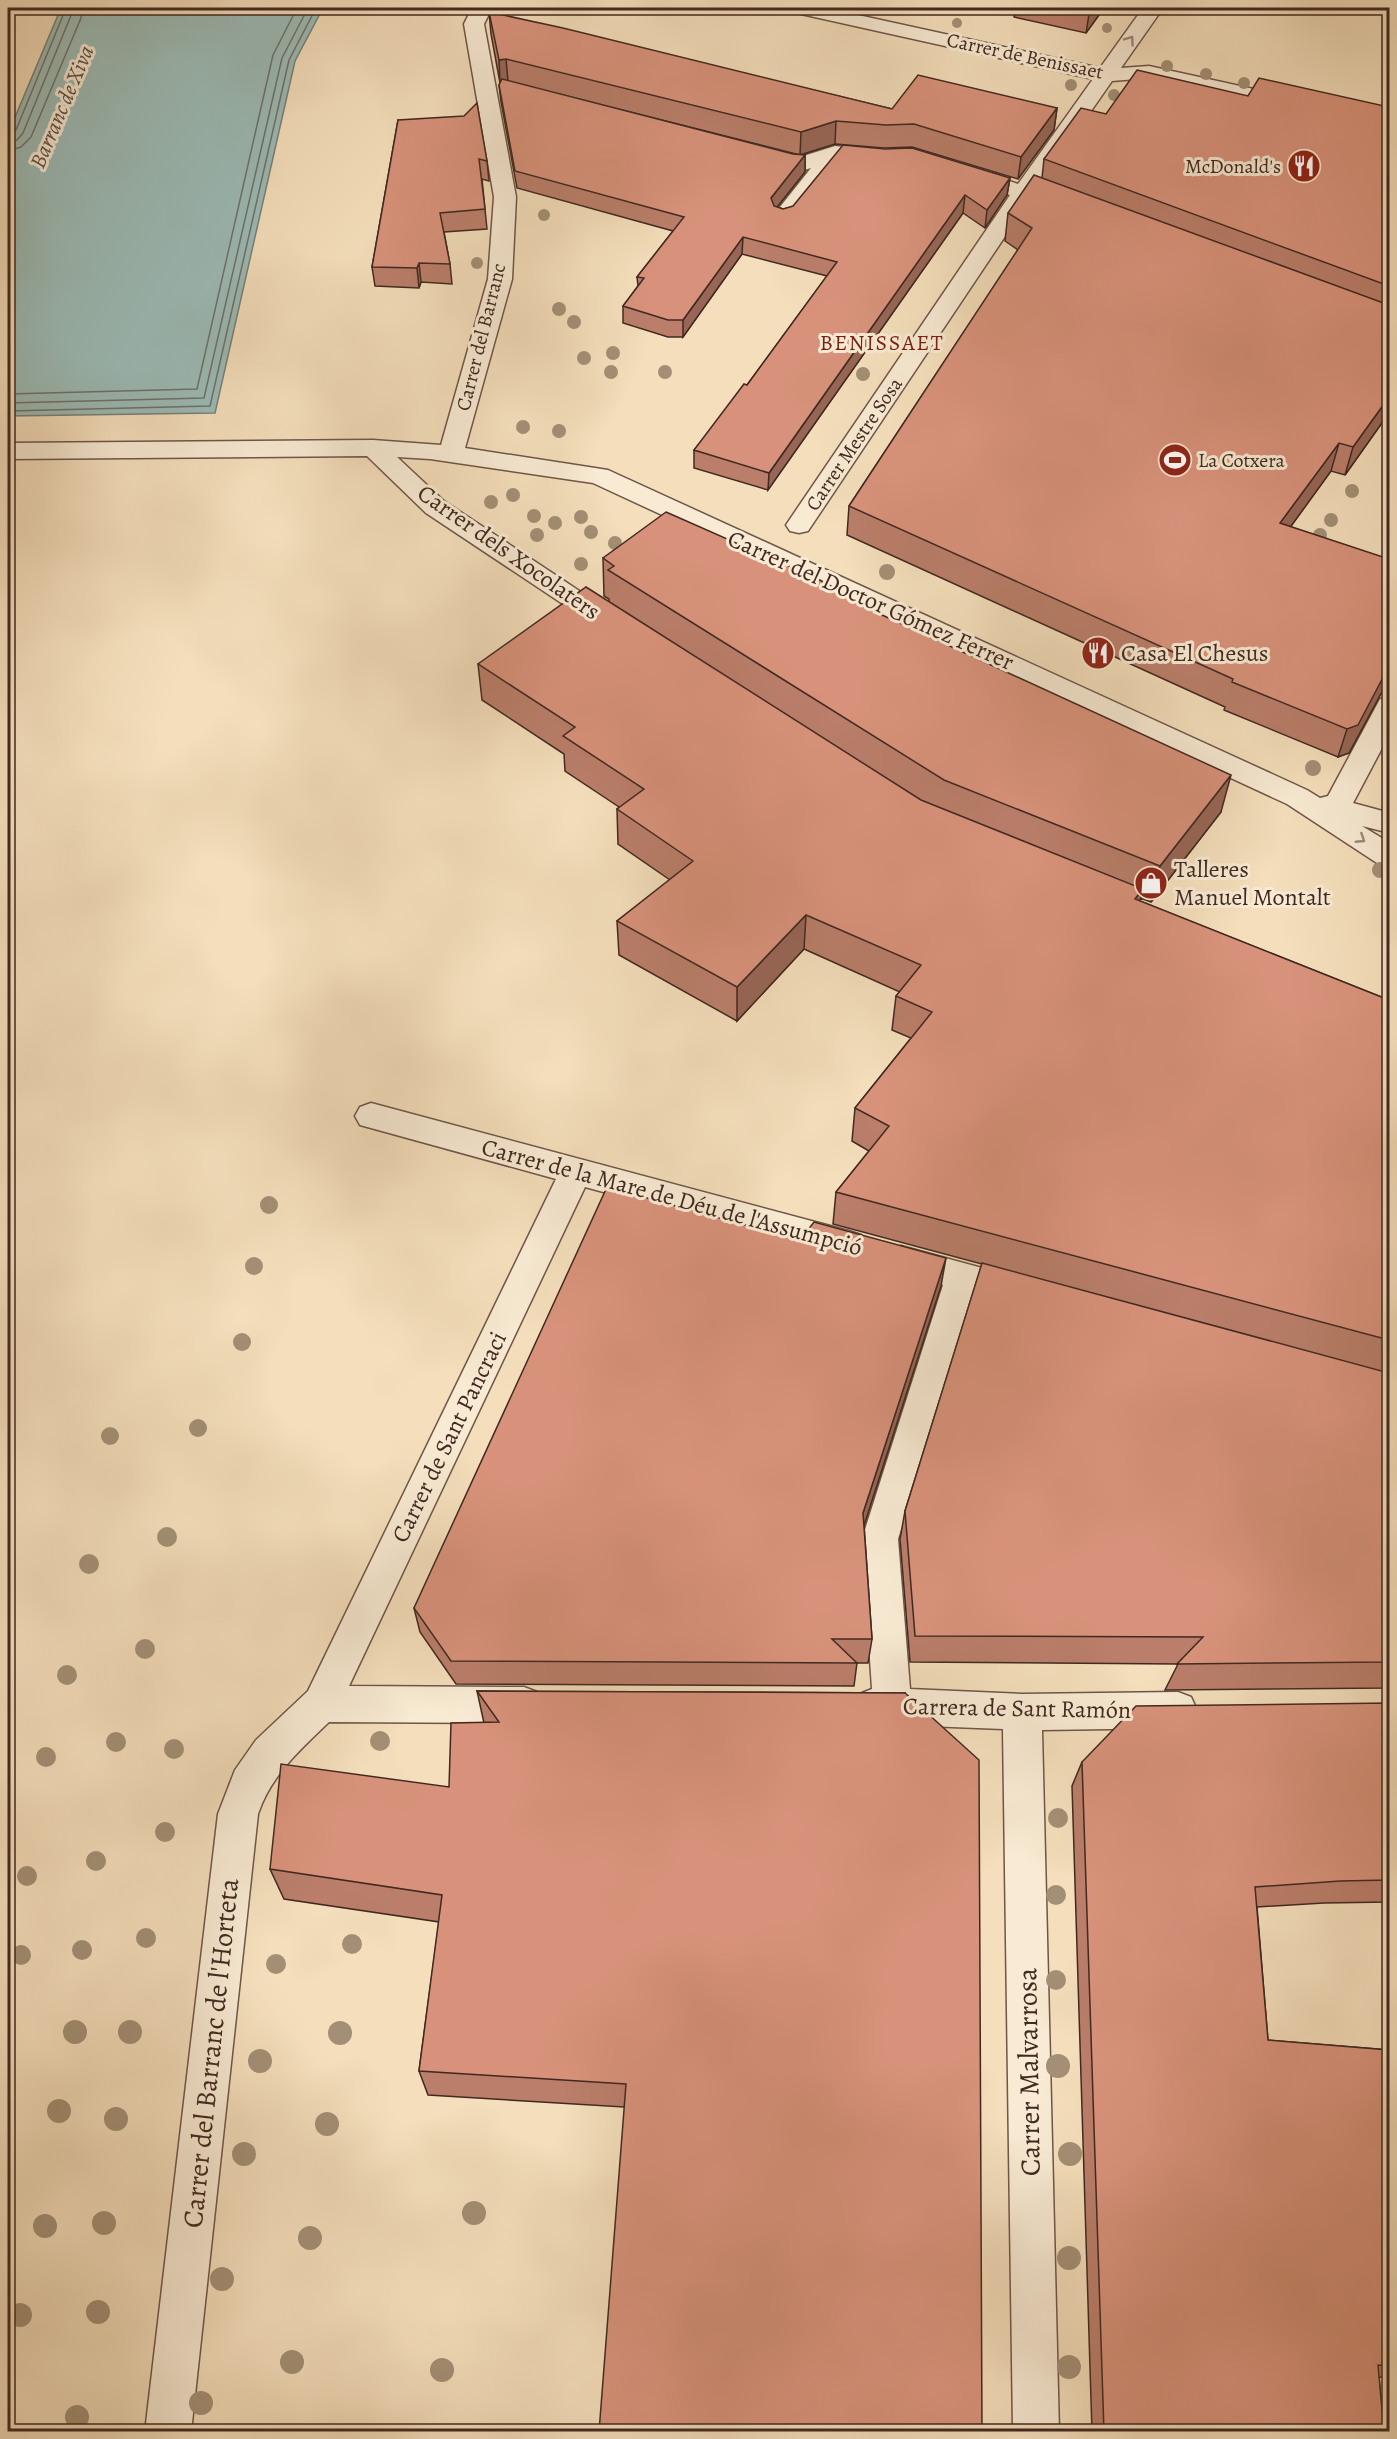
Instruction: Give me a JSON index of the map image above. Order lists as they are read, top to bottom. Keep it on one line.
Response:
{"streets":{"street":["Carrer de Benissaet","Carrer del Barranc","Carrer Mestre Sosa","Carrer dels Xocolaters","Carrer del Doctor Gómez Ferrer","Carrer de la Mare de Déu de l'Assumpció","Carrer de Sant Pancraci","Carrera de Sant Ramón","Carrer del Barranc de l'Horteta","Carrer Malvarrosa"]},"crossings":[["Carrer de Benissaet","Carrer Mestre Sosa"],["Carrer del Barranc","Carrer del Doctor Gómez Ferrer"],["Carrer dels Xocolaters","Carrer del Doctor Gómez Ferrer"],["Carrer de la Mare de Déu de l'Assumpció","Carrer de Sant Pancraci"],["Carrer de Sant Pancraci","Carrer del Barranc de l'Horteta"],["Carrera de Sant Ramón","Carrer Malvarrosa"]],"districts":["BENISSAET"],"water":["Barranc de Xiva"],"places":{"restaurant":["McDonald's","Casa El Chesus"],"sports":["La Cotxera"],"shop":["Talleres Manuel Montalt"]}}
